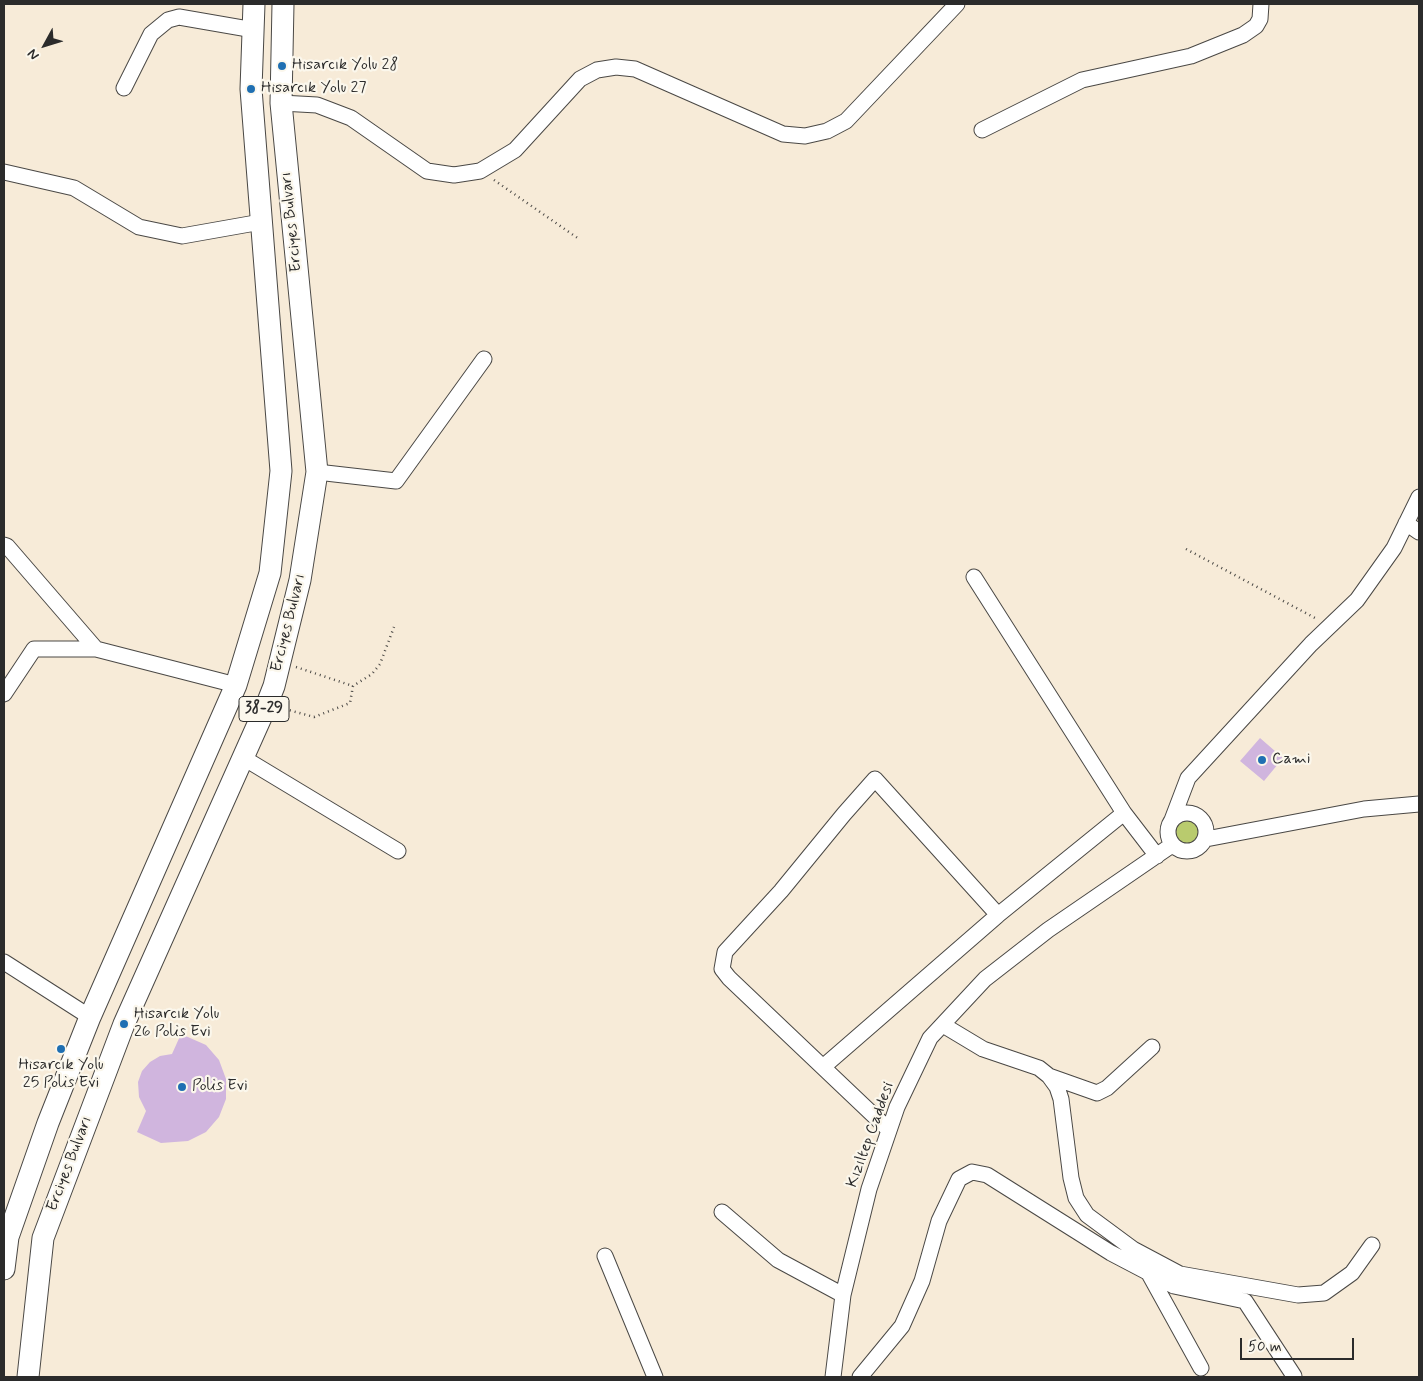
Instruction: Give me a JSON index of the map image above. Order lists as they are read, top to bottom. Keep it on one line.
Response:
{"streets":{"highway":["Erciyes Bulvarı","38-29"],"street":["Kızıltep Caddesi"]},"places":["Hisarcık Yolu 28","Hisarcık Yolu 27","Cami","Hisarcık Yolu 26 Polis Evi","Hisarcık Yolu 25 Polis Evi","Polis Evi"],"scale_bar":"50 m","north":"bottom left"}
